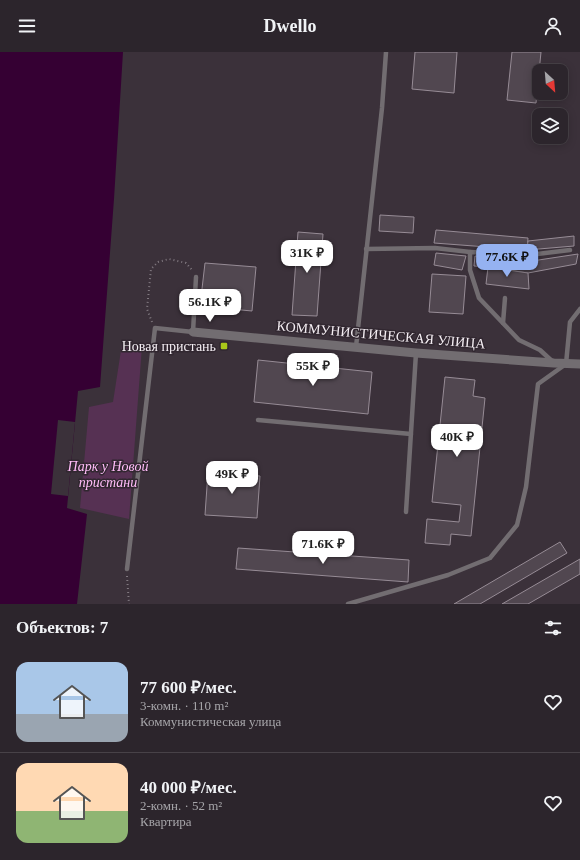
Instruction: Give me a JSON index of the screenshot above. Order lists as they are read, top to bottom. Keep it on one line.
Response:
{"streets":{"street":["КОММУНИСТИЧЕСКАЯ УЛИЦА"]},"parks":["Парк у Новой пристани"],"places":{"transit":["Новая пристань"]},"north":"bottom right","page":{"header":"Dwello","price":["31K ₽","77.6K ₽","56.1K ₽","55K ₽","40K ₽","49K ₽","71.6K ₽"],"heading":"Объектов: 7","list":[{"name":"77 600 ₽/мес.","note":"3-комн. · 110 m² · Коммунистическая улица"},{"name":"40 000 ₽/мес.","note":"2-комн. · 52 m² · Квартира"}]}}
